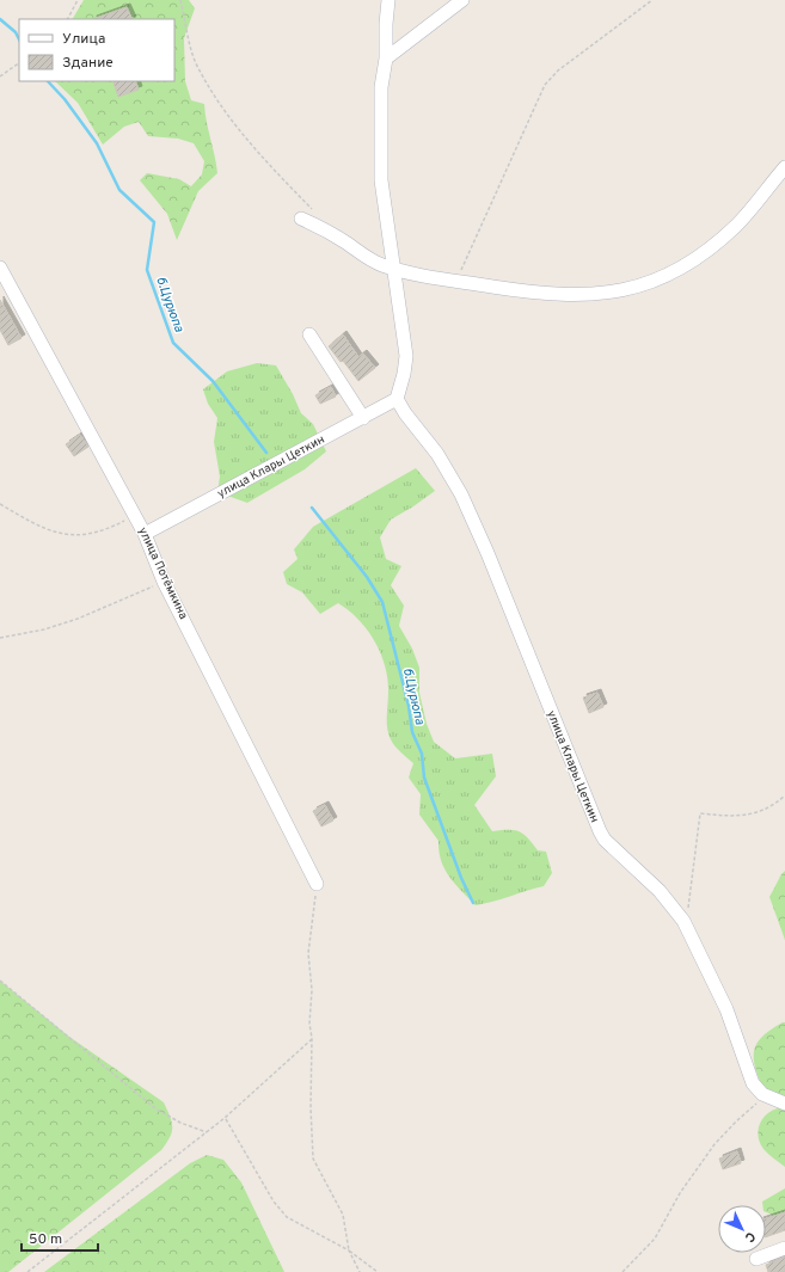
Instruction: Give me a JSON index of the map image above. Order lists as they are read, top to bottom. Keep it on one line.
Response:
{"streets":{"street":["улица Клары Цеткин","улица Потёмкина"]},"crossings":[["улица Клары Цеткин","улица Потёмкина"]],"water":["б.Цурюпа"],"legend":["Улица","Здание"],"scale_bar":"50 m","north":"bottom right"}
